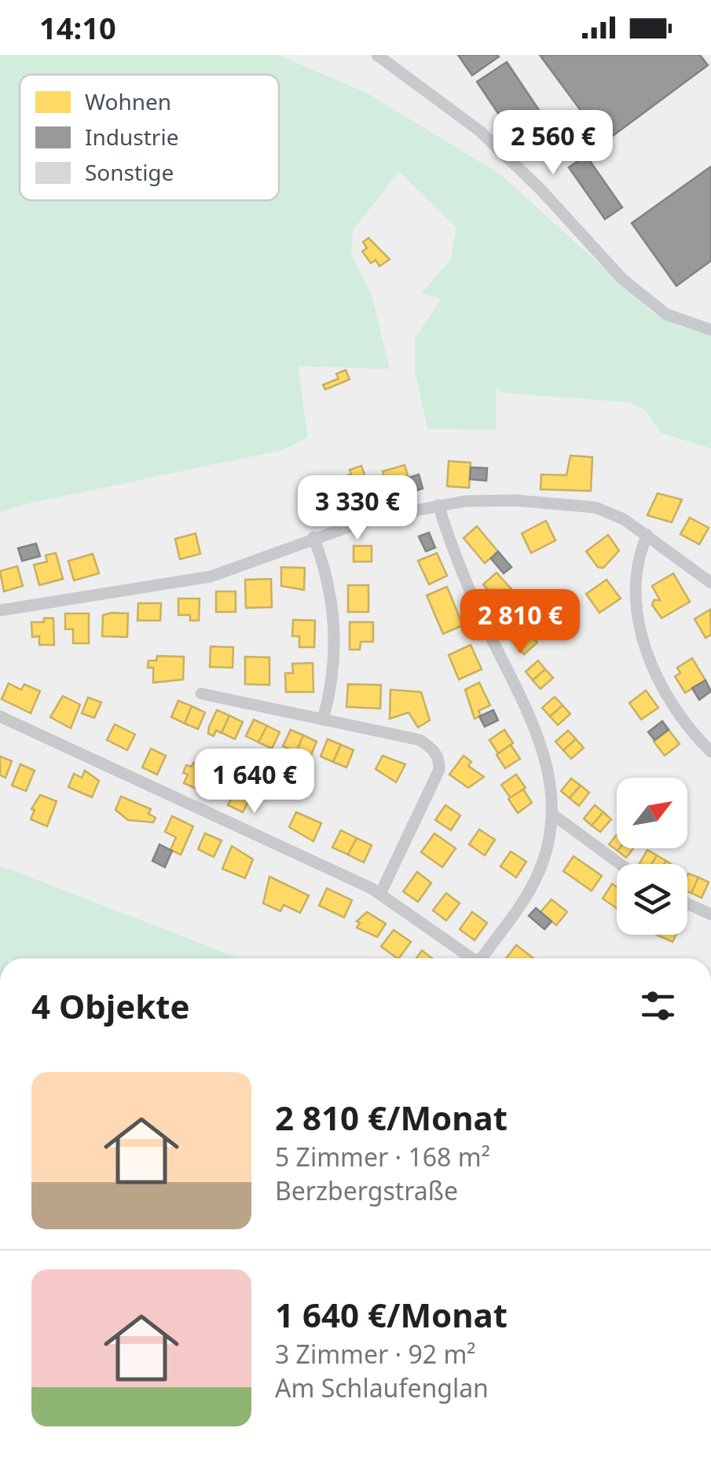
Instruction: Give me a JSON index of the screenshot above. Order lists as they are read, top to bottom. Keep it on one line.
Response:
{"legend":["Wohnen","Industrie","Sonstige"],"north":"top right","page":{"status":"14:10","price":["2 560 €","3 330 €","2 810 €","1 640 €"],"heading":"4 Objekte","list":[{"name":"2 810 €/Monat","note":"5 Zimmer · 168 m² · Berzbergstraße"},{"name":"1 640 €/Monat","note":"3 Zimmer · 92 m² · Am Schlaufenglan"}]}}
